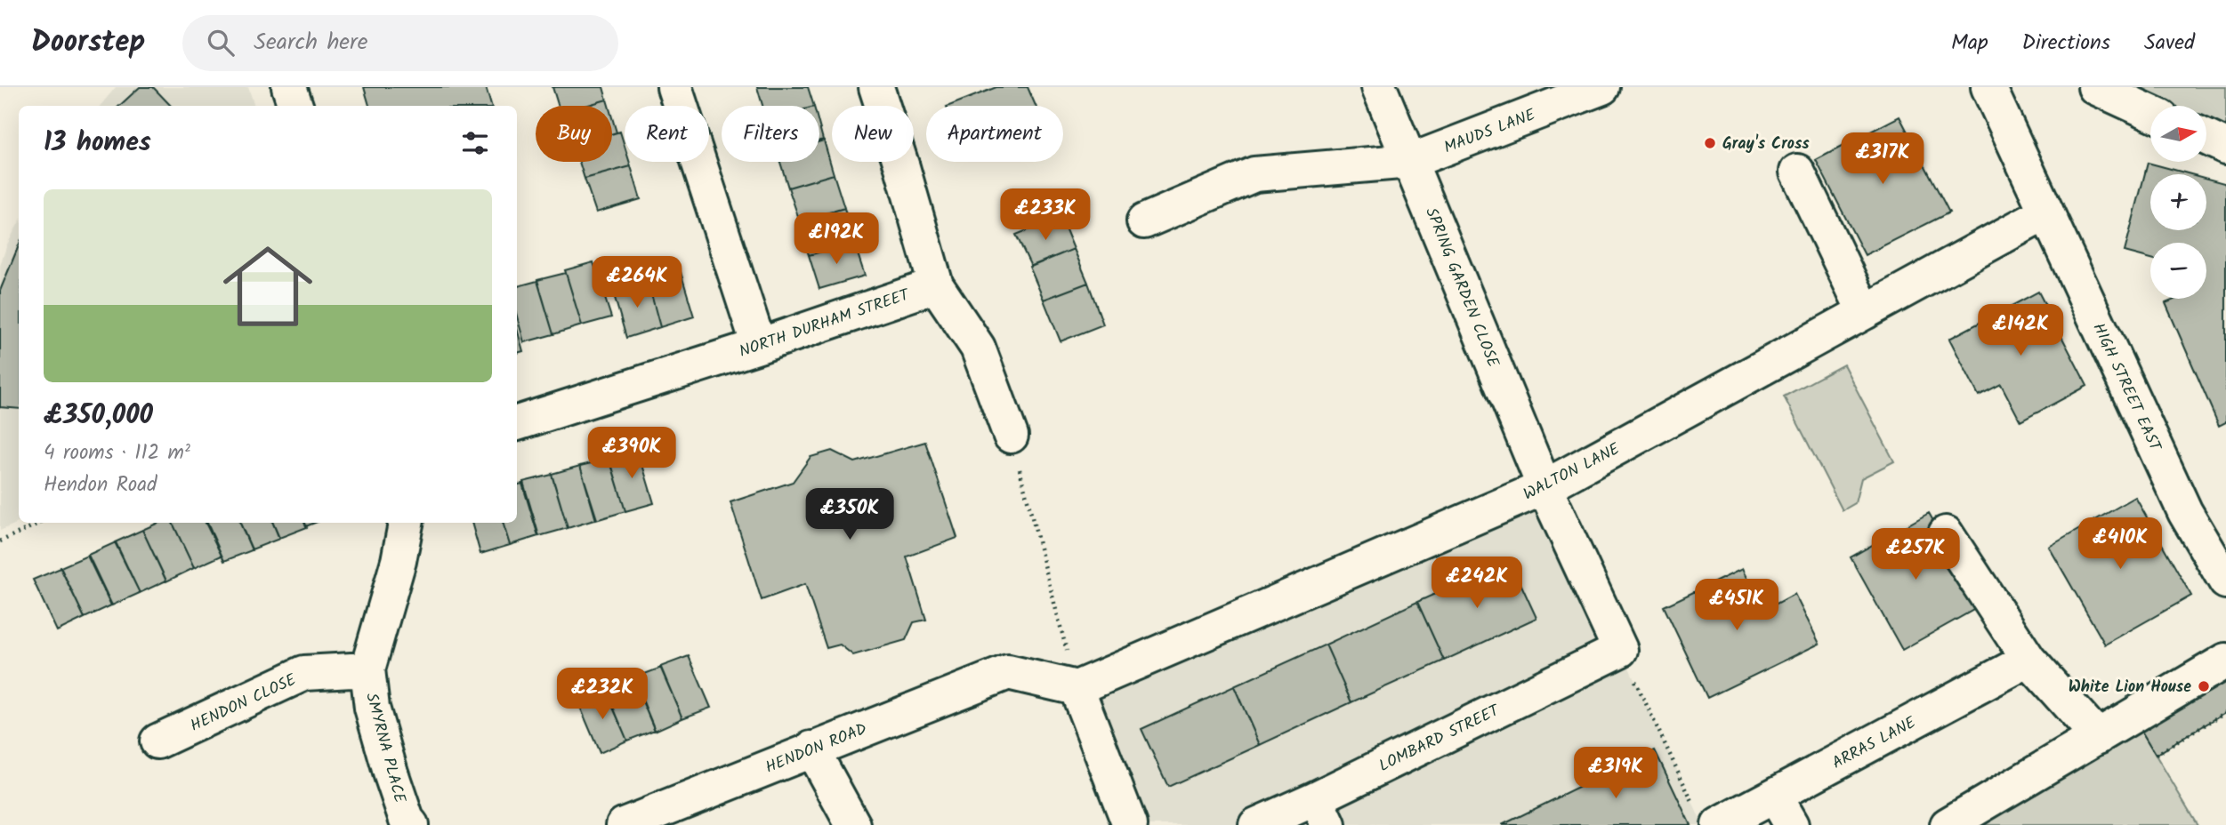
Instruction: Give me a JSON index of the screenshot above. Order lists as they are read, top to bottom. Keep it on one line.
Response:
{"streets":{"street":["MAUDS LANE","SPRING GARDEN CLOSE","NORTH DURHAM STREET","HIGH STREET EAST","WALTON LANE","HENDON CLOSE","LOMBARD STREET","ARRAS LANE","SMYRNA PLACE","HENDON ROAD"]},"crossings":[["MAUDS LANE","SPRING GARDEN CLOSE"],["SPRING GARDEN CLOSE","WALTON LANE"],["SPRING GARDEN CLOSE","LOMBARD STREET"],["HIGH STREET EAST","WALTON LANE"],["WALTON LANE","HENDON ROAD"],["HENDON CLOSE","SMYRNA PLACE"]],"places":["Gray's Cross","White Lion House"],"north":"right","page":{"header":"Doorstep","search":"Search here","nav":["Map","Directions","Saved"],"map_buttons":["+","−"],"chip":["Buy","Rent","Filters","New","Apartment"],"heading":"13 homes","price":["£317K","£233K","£192K","£264K","£142K","£390K","£350K","£410K","£257K","£242K","£451K","£232K","£319K"],"list":[{"name":"£350,000","note":"4 rooms · 112 m² · Hendon Road"}]}}
